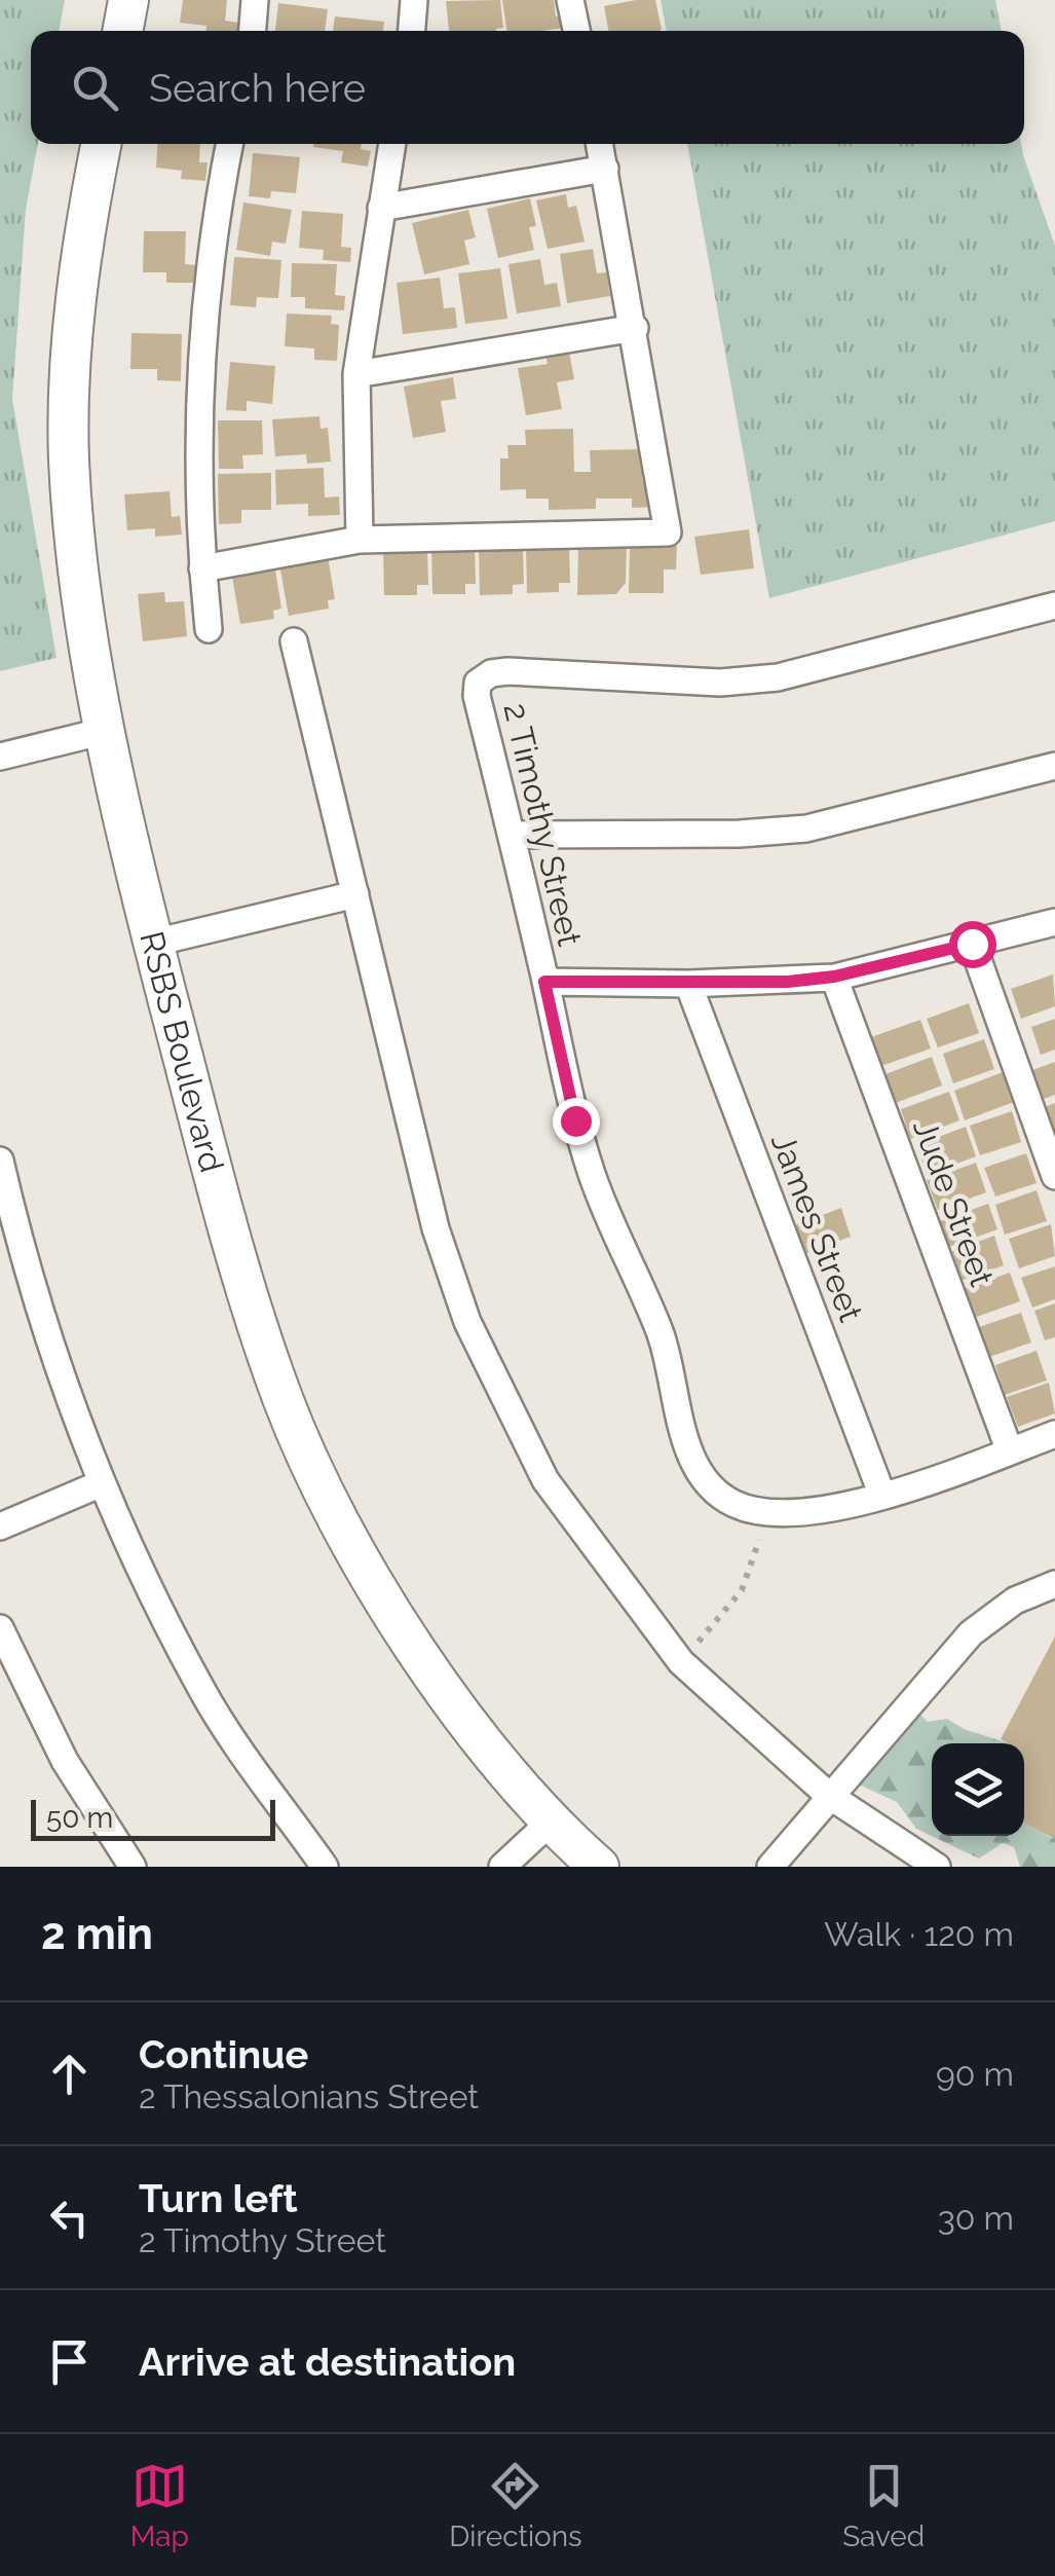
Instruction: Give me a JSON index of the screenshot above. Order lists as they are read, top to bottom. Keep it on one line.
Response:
{"streets":{"street":["2 Timothy Street","RSBS Boulevard","Jude Street","James Street"]},"crossings":[["2 Timothy Street","Jude Street"],["2 Timothy Street","James Street"]],"scale_bar":"50 m","page":{"search":"Search here","scale":"50 m","heading":["2 min","Walk · 120 m"],"list":[["Continue","2 Thessalonians Street","90 m"],["Turn left","2 Timothy Street","30 m"],"Arrive at destination"],"nav":["Map","Directions","Saved"]}}
